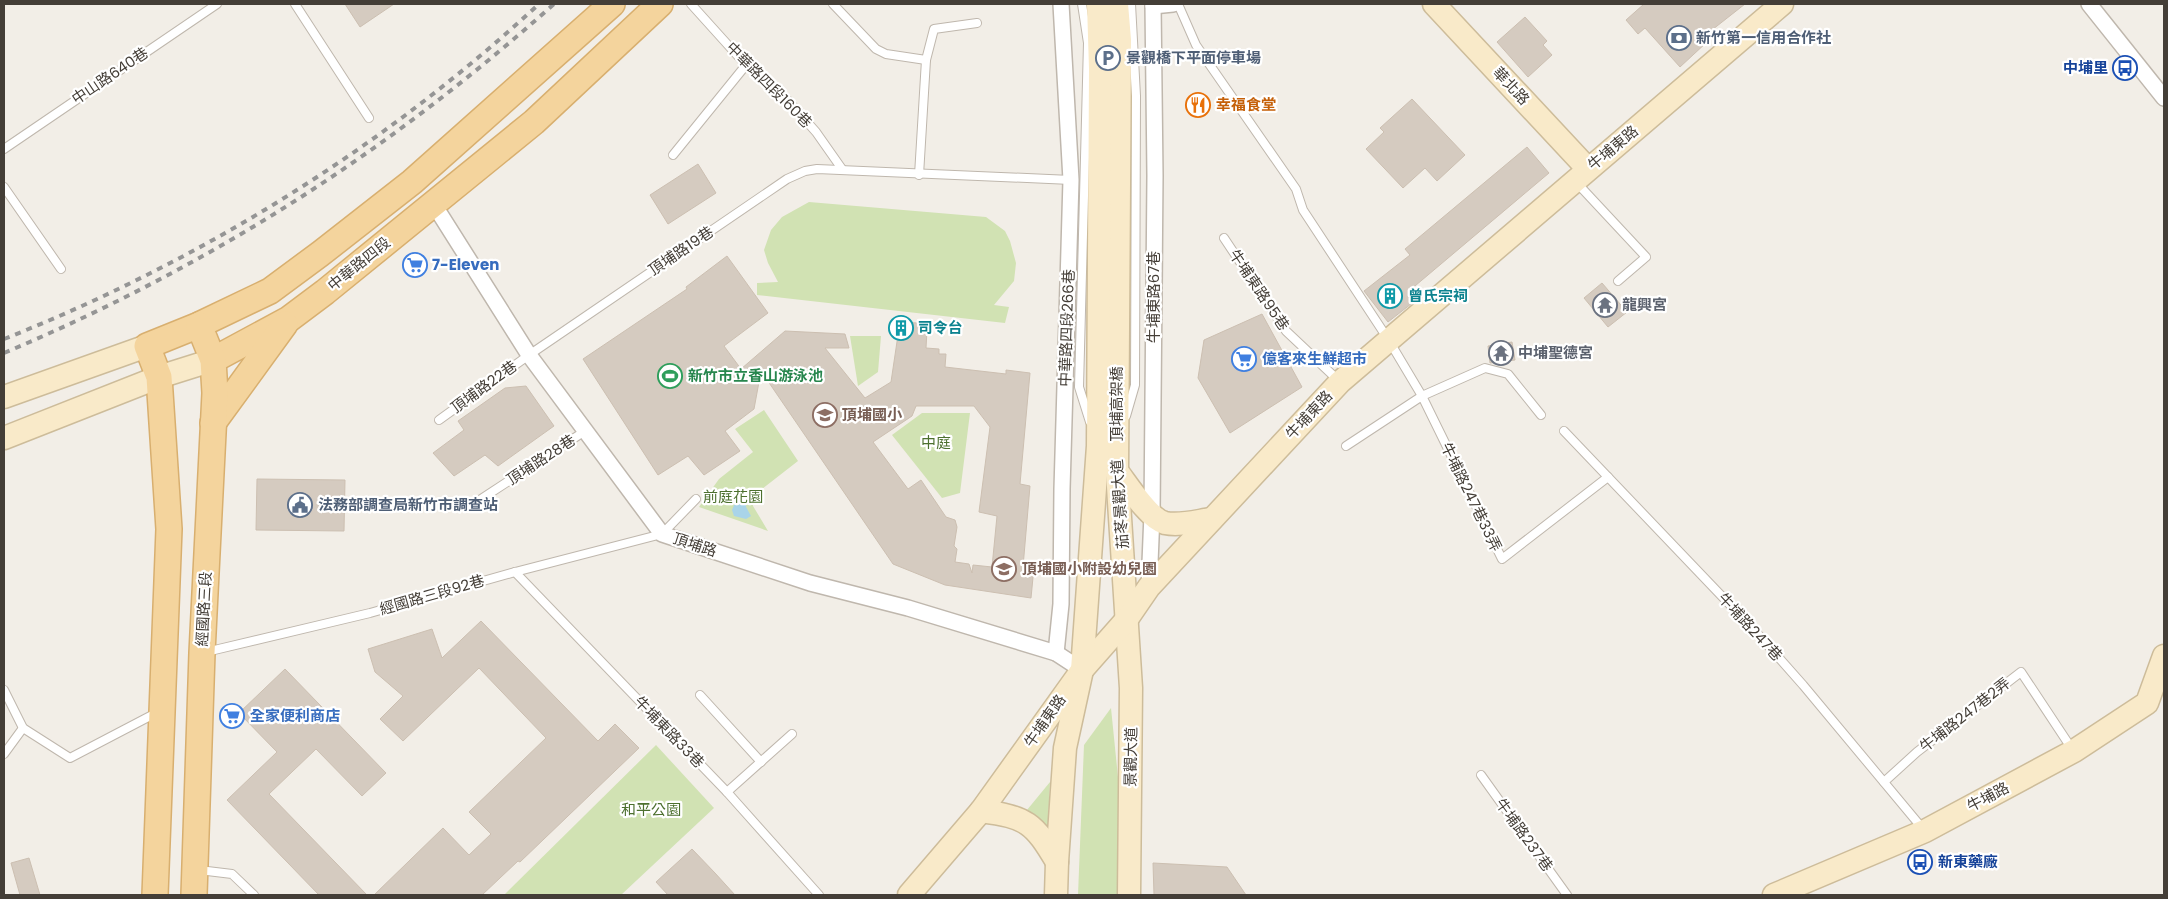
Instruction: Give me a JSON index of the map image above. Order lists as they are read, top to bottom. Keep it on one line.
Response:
{"streets":{"main road":["中華路四段","經國路三段"],"street":["華北路","牛埔東路","牛埔東路67巷","中華路四段266巷","頂埔高架橋","茄苳景觀大道","頂埔路","景觀大道","牛埔路"],"lane":["中山路640巷","中華路四段160巷","頂埔路19巷","牛埔東路95巷","頂埔路22巷","頂埔路28巷","牛埔路247巷33弄","經國路三段92巷","牛埔路247巷","牛埔路247巷2弄","牛埔東路33巷","牛埔路237巷"]},"crossings":[["中華路四段160巷","頂埔路19巷"],["華北路","牛埔東路"],["牛埔東路","牛埔東路95巷"],["牛埔東路","牛埔東路67巷"],["牛埔東路","茄苳景觀大道"],["牛埔東路","頂埔路"],["牛埔東路","景觀大道"],["頂埔路19巷","中華路四段266巷"],["頂埔路19巷","頂埔路22巷"],["頂埔路19巷","頂埔路"],["中華路四段","頂埔路"],["中華路四段","經國路三段"],["中華路四段266巷","頂埔路"],["頂埔路22巷","頂埔路"],["頂埔高架橋","茄苳景觀大道"],["頂埔路28巷","頂埔路"],["牛埔路247巷33弄","牛埔路247巷"],["茄苳景觀大道","頂埔路"],["茄苳景觀大道","景觀大道"],["頂埔路","經國路三段92巷"],["經國路三段92巷","經國路三段"],["經國路三段92巷","牛埔東路33巷"],["牛埔路247巷","牛埔路247巷2弄"],["牛埔路247巷","牛埔路"],["牛埔路247巷2弄","牛埔路"]],"parks":["中庭","前庭花園","和平公園"],"places":{"bank":["新竹第一信用合作社"],"parking":["景觀橋下平面停車場"],"bus stop":["中埔里","新東藥廠"],"restaurant":["幸福食堂"],"supermarket":["7-Eleven","億客來生鮮超市","全家便利商店"],"building":["曾氏宗祠","司令台"],"temple":["龍興宮","中埔聖德宮"],"sports":["新竹市立香山游泳池"],"school or university":["頂埔國小","頂埔國小附設幼兒園"],"public building":["法務部調查局新竹市調查站"]}}
